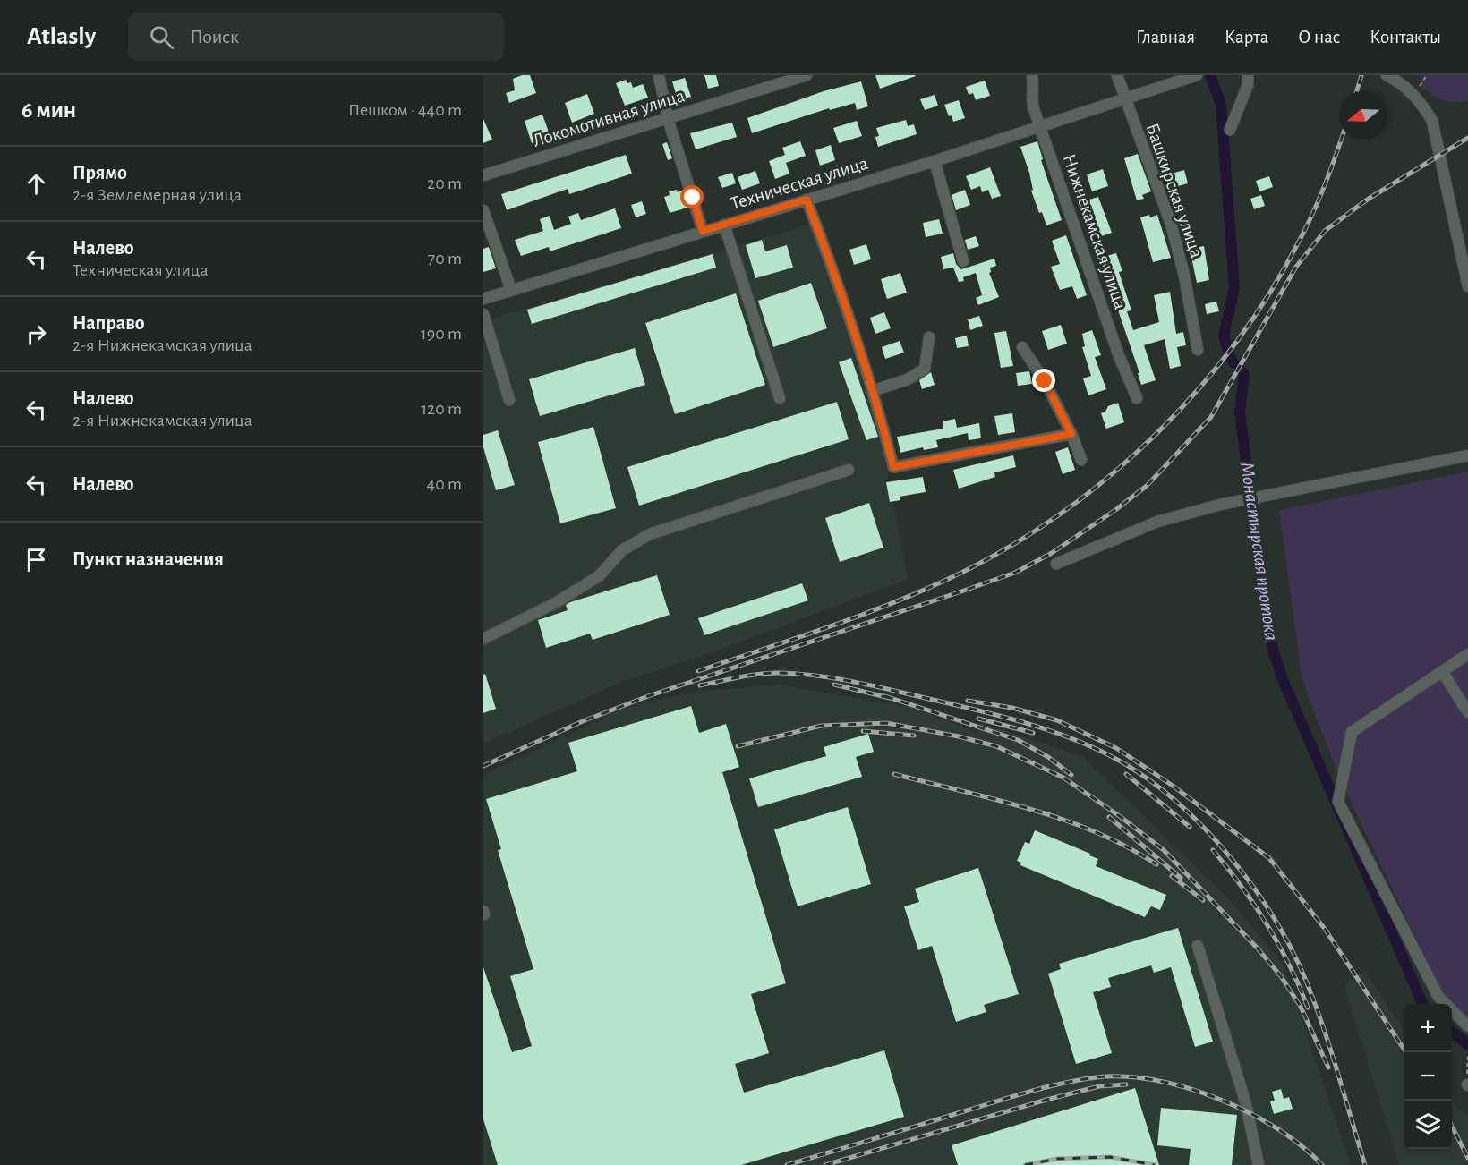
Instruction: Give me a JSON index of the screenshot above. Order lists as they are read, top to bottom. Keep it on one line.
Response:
{"streets":{"street":["Локомотивная улица","Техническая улица","Башкирская улица","Нижнекамская улица"]},"crossings":[["Техническая улица","Башкирская улица"],["Техническая улица","Нижнекамская улица"]],"water":["Монастырская протока"],"north":"left","page":{"header":"Atlasly","search":"Поиск","nav":["Главная","Карта","О нас","Контакты"],"heading":["6 мин","Пешком · 440 m"],"list":[["Прямо","2-я Землемерная улица","20 m"],["Налево","Техническая улица","70 m"],["Направо","2-я Нижнекамская улица","190 m"],["Налево","2-я Нижнекамская улица","120 m"],["Налево","40 m"],"Пункт назначения"],"map_buttons":["+","−"]}}
